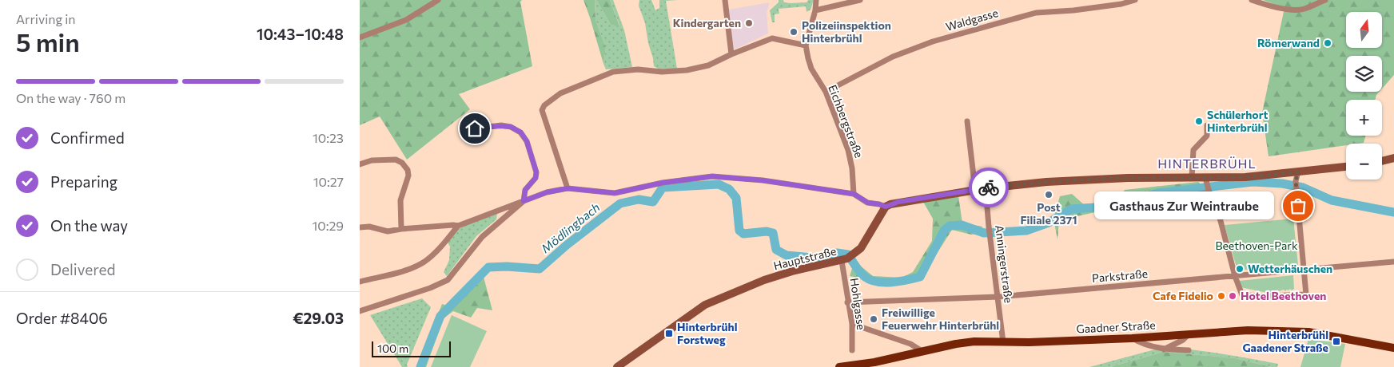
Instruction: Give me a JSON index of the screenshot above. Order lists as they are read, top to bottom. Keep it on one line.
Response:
{"streets":{"main road":["Hauptstraße","Gaadner Straße"],"street":["Waldgasse","Eichbergstraße","Anningerstraße","Parkstraße","Hohlgasse"]},"crossings":[["Waldgasse","Eichbergstraße"],["Hauptstraße","Hohlgasse"],["Anningerstraße","Parkstraße"],["Anningerstraße","Gaadner Straße"],["Parkstraße","Hohlgasse"]],"districts":["HINTERBRÜHL"],"water":["Mödlingbach"],"parks":["Beethoven-Park"],"places":{"other":["Kindergarten","Polizeiinspektion Hinterbrühl","Römerwand","Schülerhort Hinterbrühl","Post Filiale 2371","Gasthaus Zur Weintraube","Wetterhäuschen","Cafe Fidelio","Hotel Beethoven","Freiwillige Feuerwehr Hinterbrühl"],"transit":["Hinterbrühl Forstweg","Hinterbrühl Gaadener Straße"]},"scale_bar":"100 m","north":"top","page":{"heading":["5 min","Arriving in","10:43–10:48"],"panel":["Order #8406","€29.03"],"map_buttons":["+","−"],"bar":"On the way · 760 m","list":[["Confirmed","10:23"],["Preparing","10:27"],["On the way","10:29"],"Delivered"],"bubble":"Gasthaus Zur Weintraube","scale":"100 m"}}
